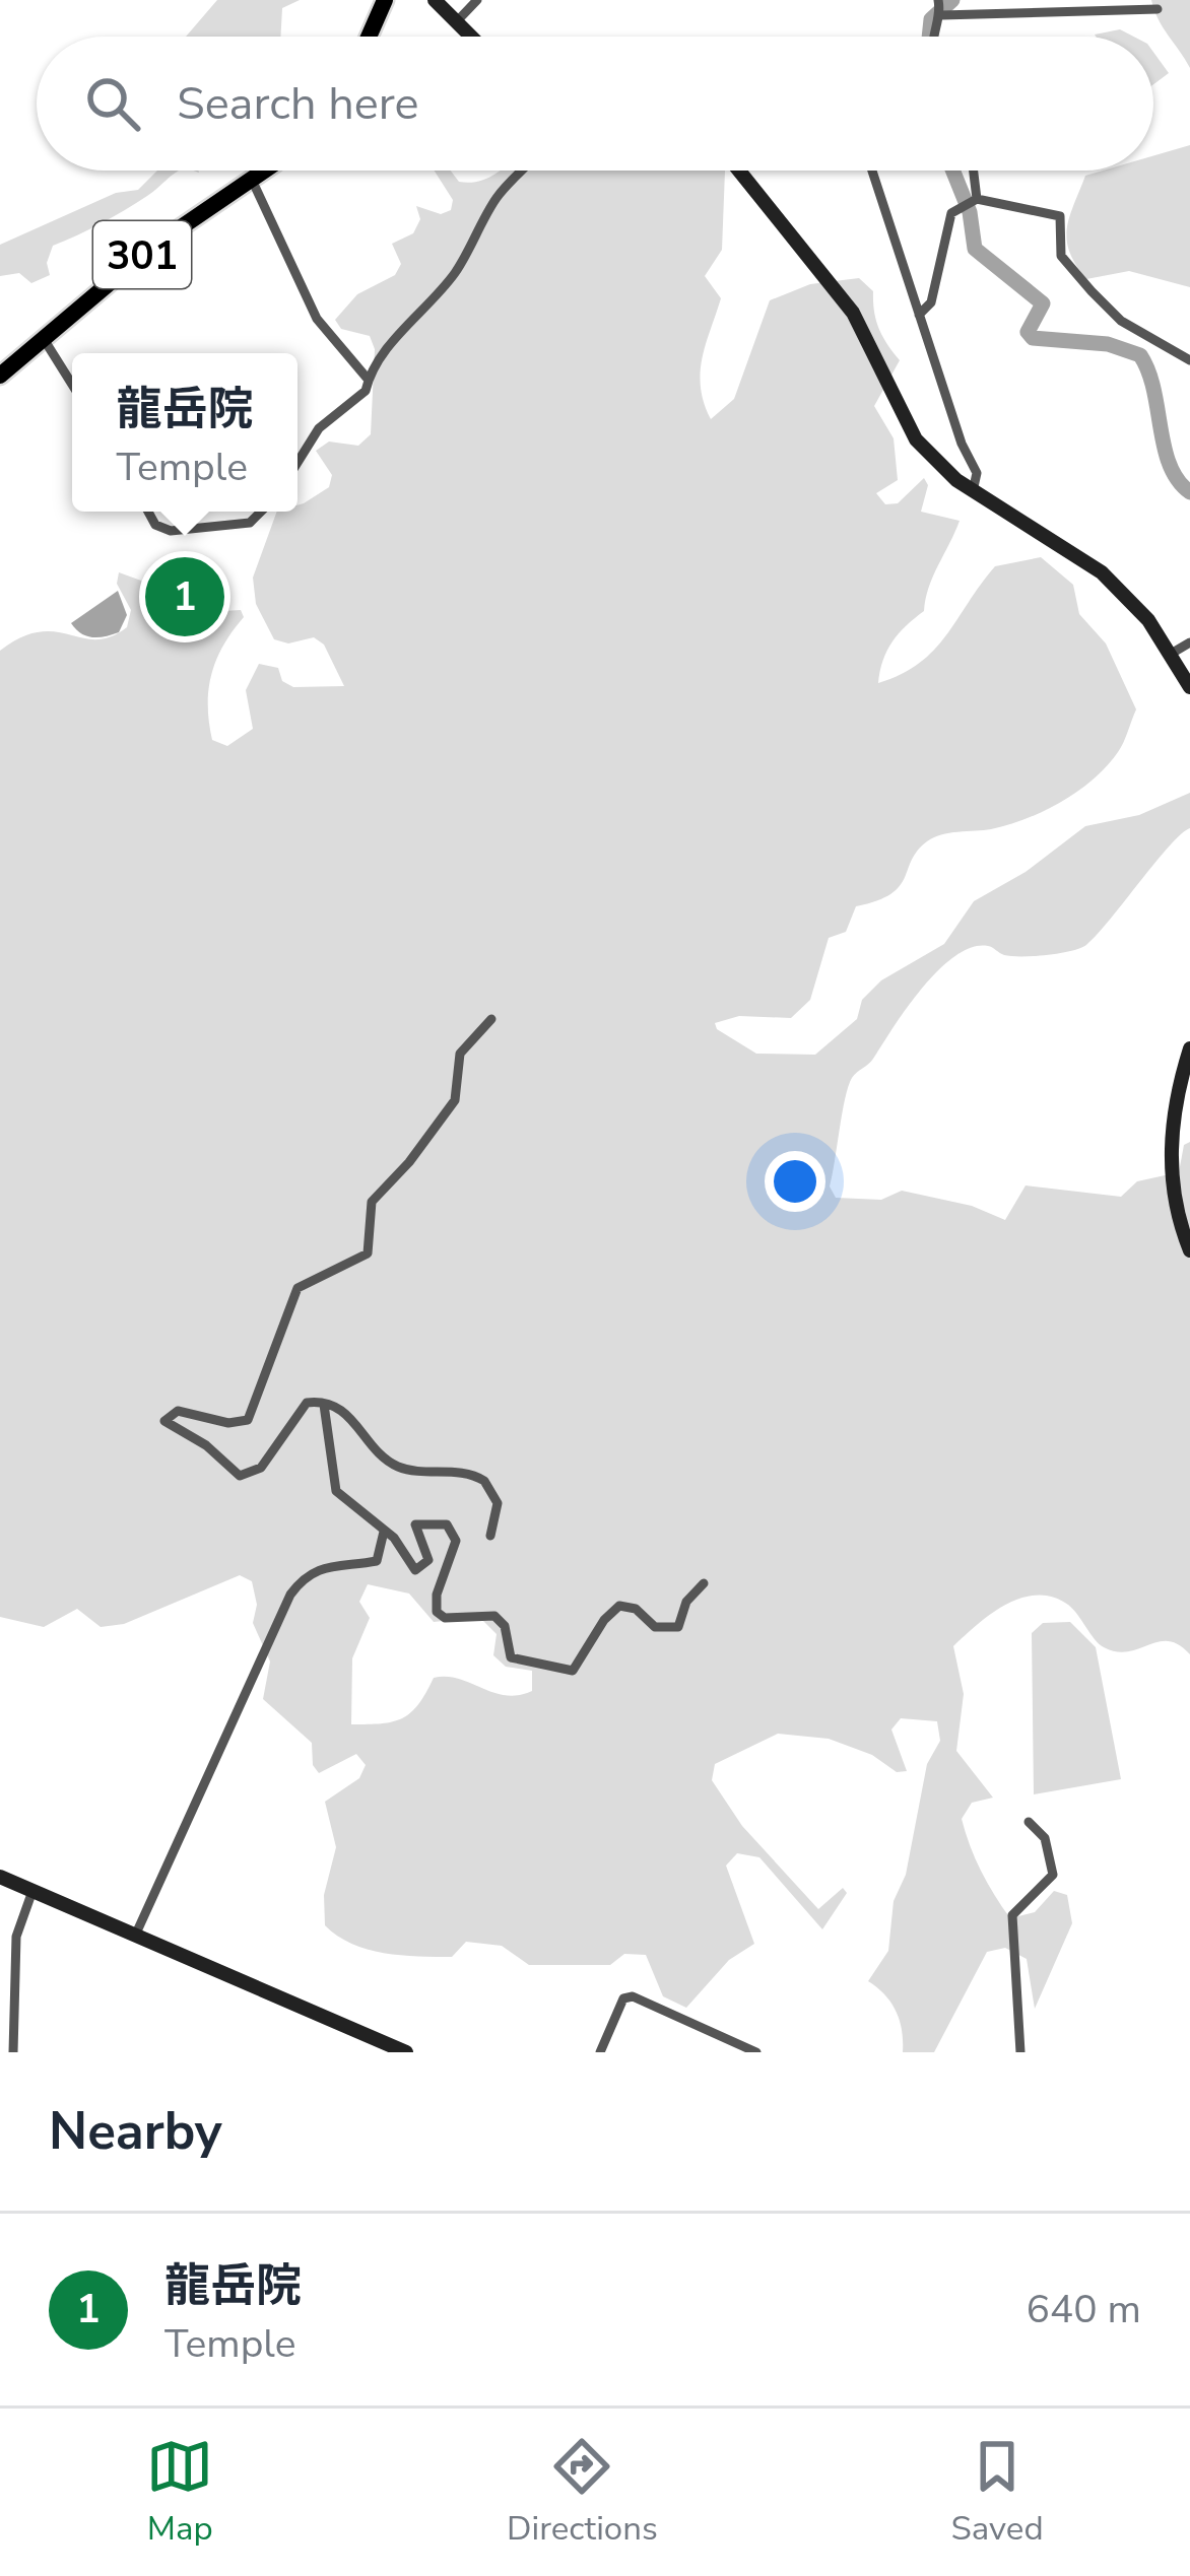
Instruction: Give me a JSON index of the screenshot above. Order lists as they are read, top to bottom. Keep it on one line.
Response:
{"streets":{"highway":["301"]},"page":{"search":"Search here","popup":["龍岳院","Temple"],"pins":"1","heading":"Nearby","list":[{"mark":"1","name":"龍岳院","note":"Temple","value":"640 m"}],"nav":["Map","Directions","Saved"]}}
